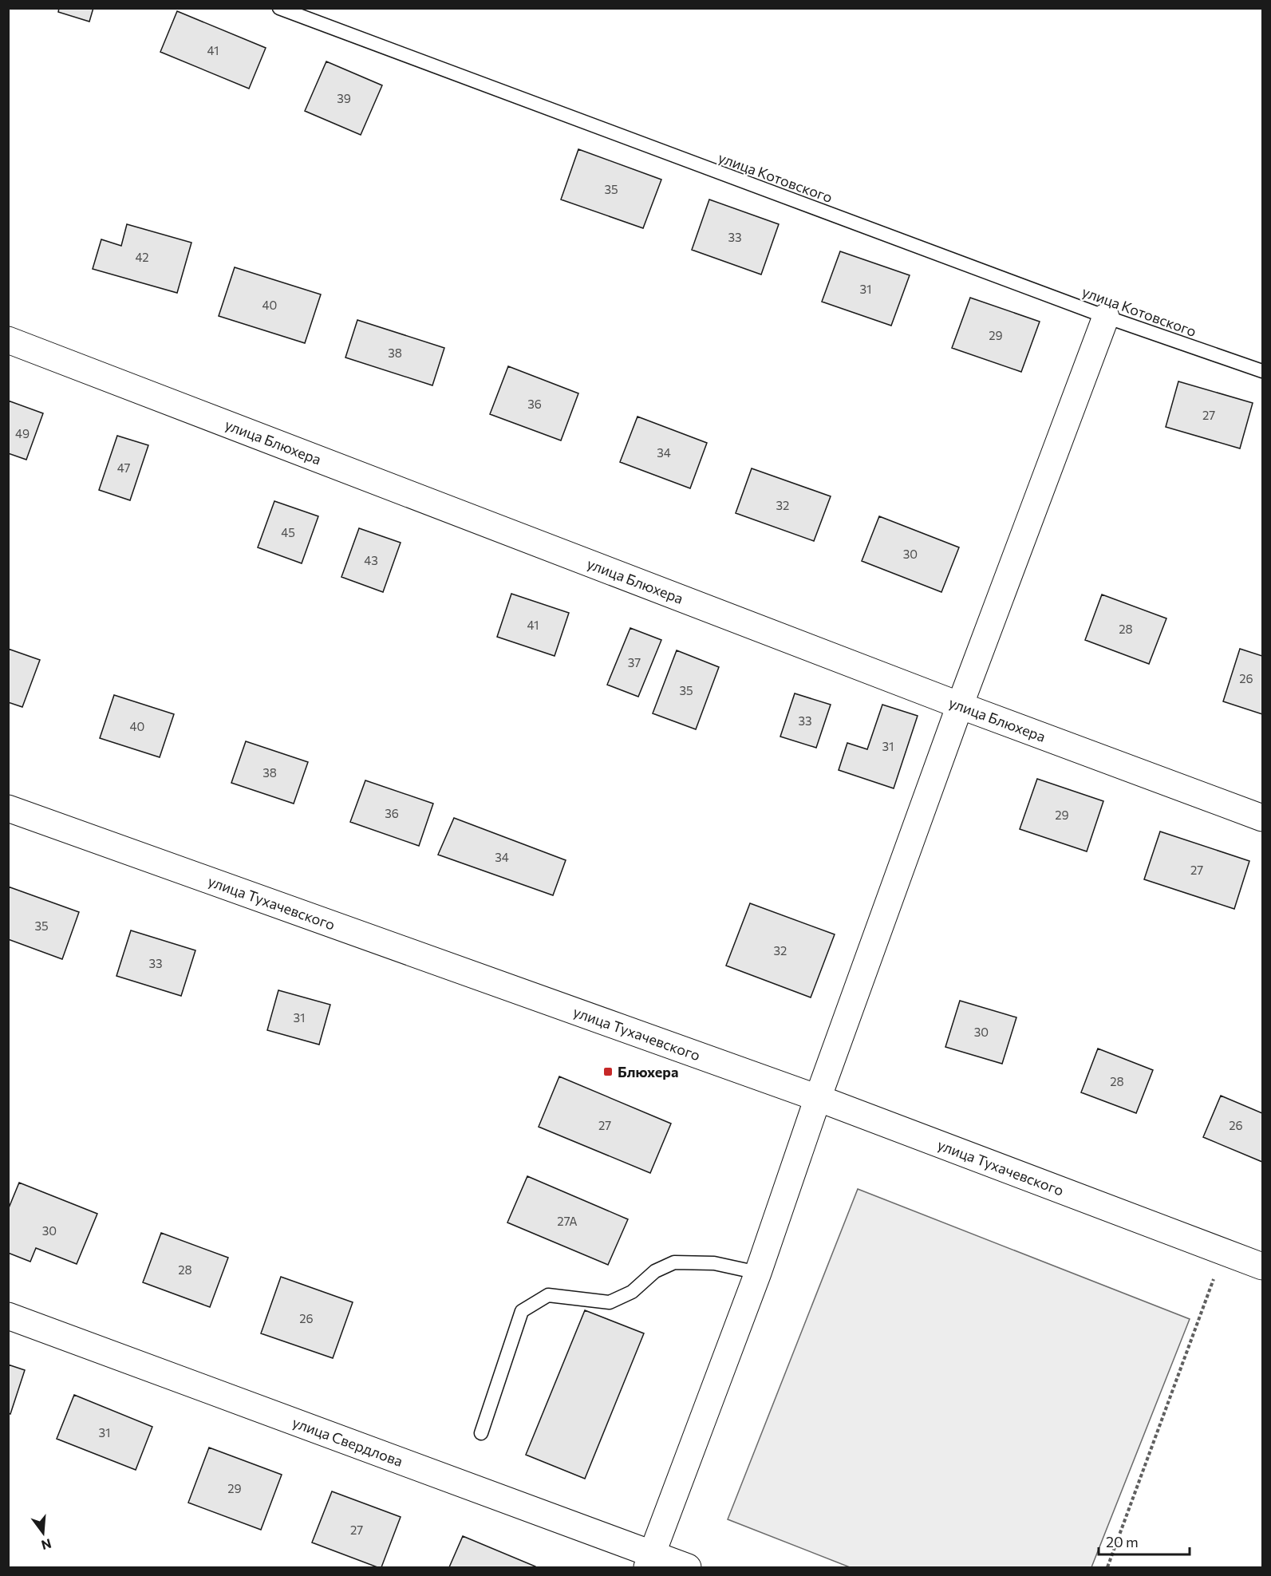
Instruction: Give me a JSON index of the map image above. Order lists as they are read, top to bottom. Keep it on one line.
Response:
{"streets":{"street":["улица Блюхера","улица Тухачевского","улица Свердлова"],"lane":["улица Котовского"]},"places":{"transit":["Блюхера"]},"house_numbers":["41","39","35","33","42","31","40","29","38","36","27","49","34","47","32","45","30","43","41","28","37","26","35","33","40","31","38","36","29","34","27","35","32","33","31","30","28","27","26","27А","30","28","26","31","29","27"],"scale_bar":"20 m","north":"bottom"}
